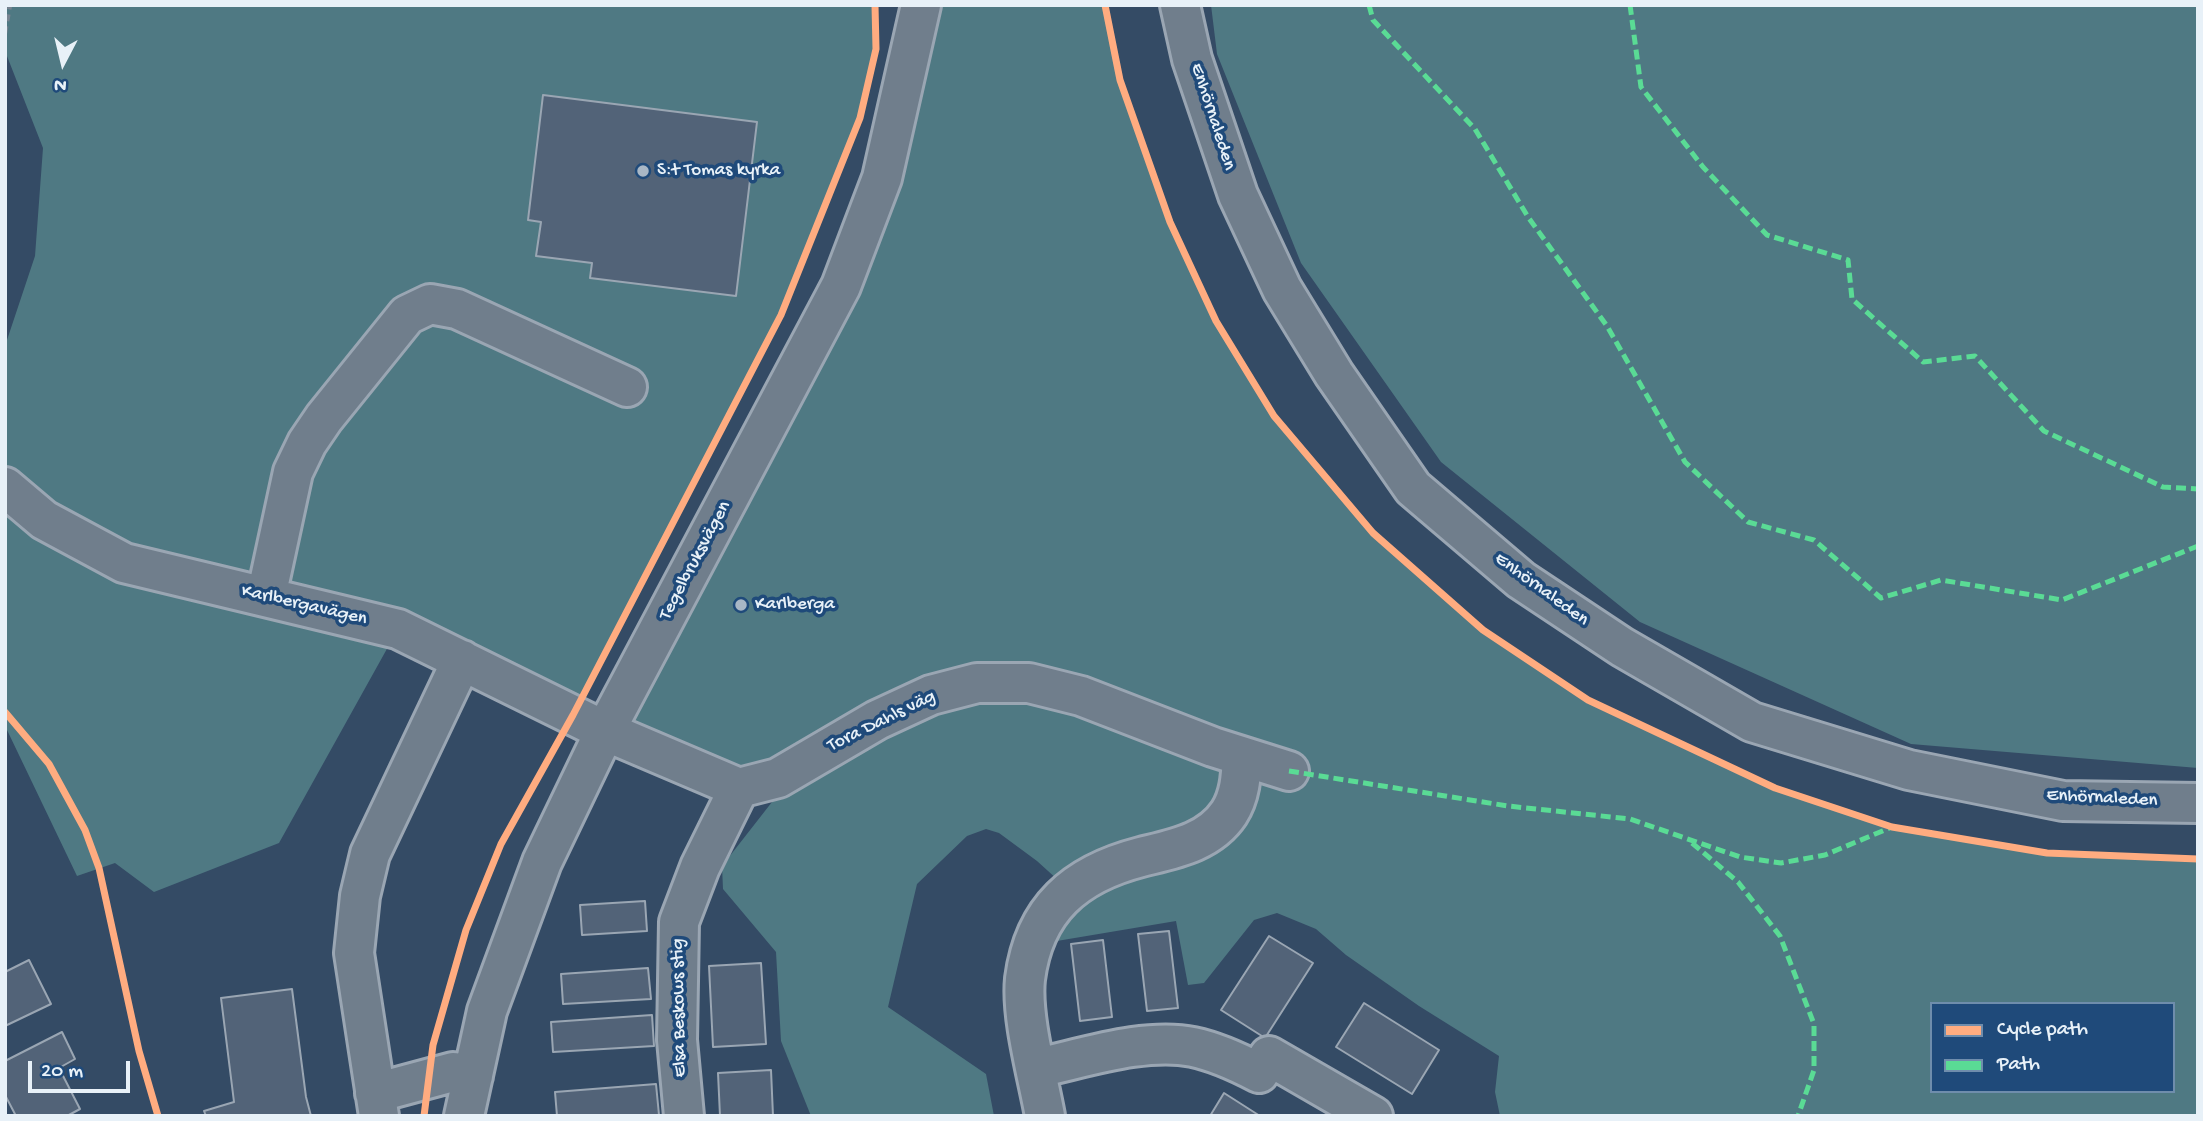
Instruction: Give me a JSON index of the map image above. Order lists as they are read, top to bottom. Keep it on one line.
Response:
{"streets":{"street":["Enhörnaleden","Tegelbruksvägen","Karlbergavägen","Tora Dahls väg","Elsa Beskows stig"]},"crossings":[["Tegelbruksvägen","Karlbergavägen"],["Tora Dahls väg","Elsa Beskows stig"]],"places":["S:t Tomas kyrka","Karlberga"],"legend":["Cycle path","Path"],"scale_bar":"20 m","north":"bottom"}
